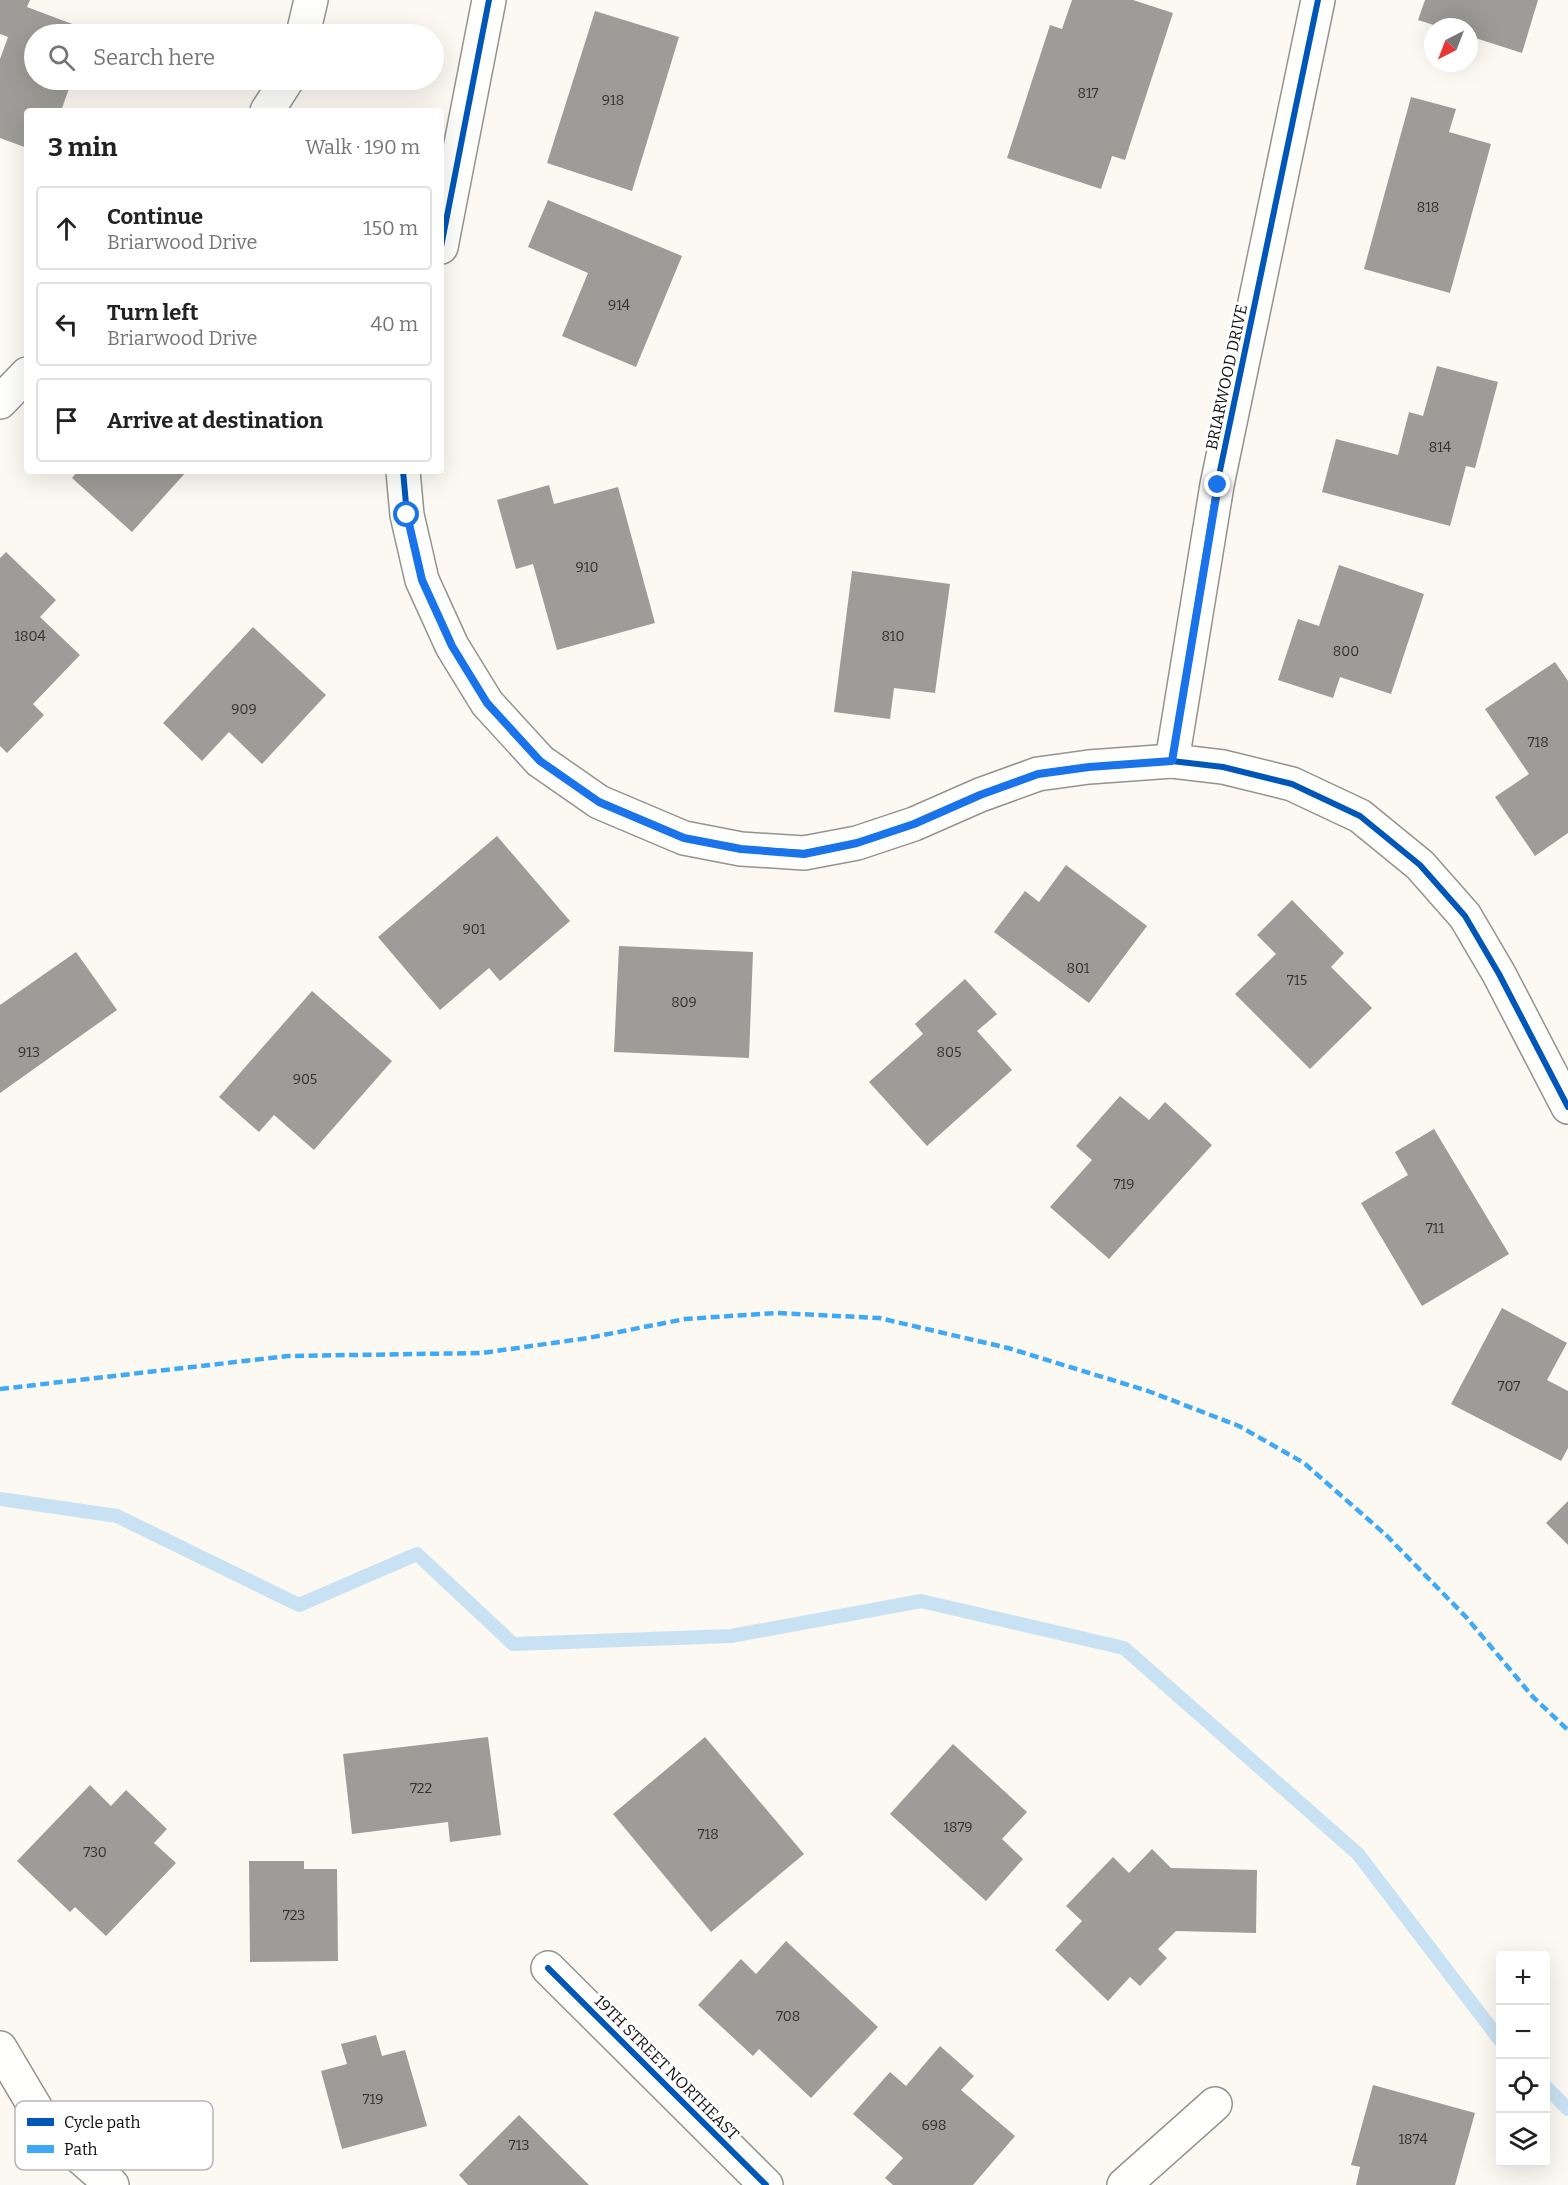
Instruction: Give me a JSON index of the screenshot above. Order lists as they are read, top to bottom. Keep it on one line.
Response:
{"streets":{"street":["BRIARWOOD DRIVE","19TH STREET NORTHEAST"]},"house_numbers":["817","918","818","914","814","910","1804","810","800","909","718","901","801","715","809","913","805","905","719","711","707","722","1879","718","730","723","708","719","698","1874","713"],"legend":["Cycle path","Path"],"north":"bottom left","page":{"search":"Search here","heading":["3 min","Walk · 190 m"],"list":[["Continue","Briarwood Drive","150 m"],["Turn left","Briarwood Drive","40 m"],"Arrive at destination"],"map_buttons":["+","−"]}}
